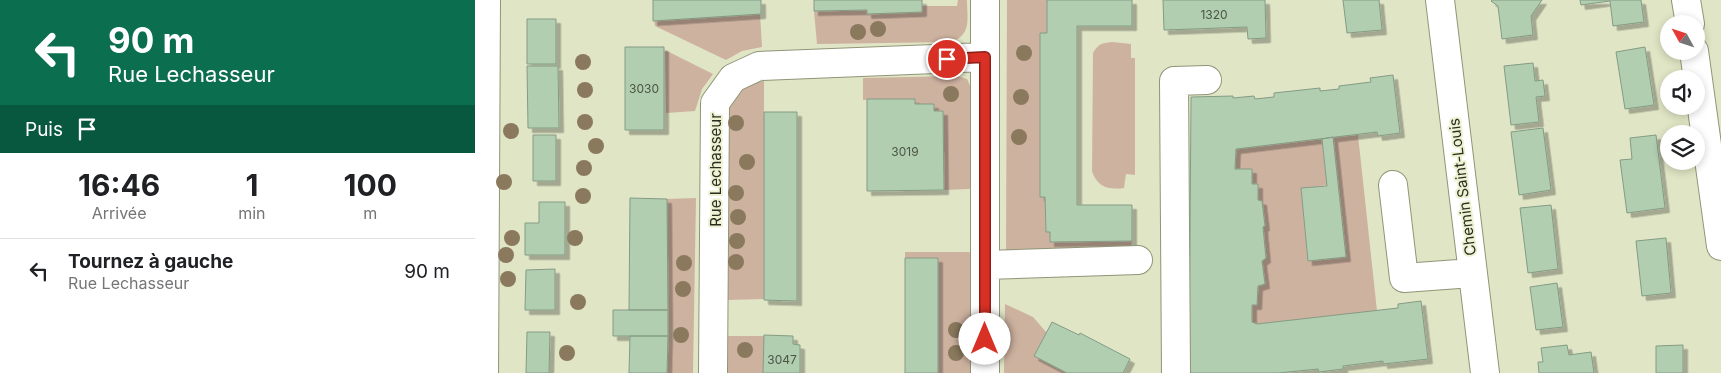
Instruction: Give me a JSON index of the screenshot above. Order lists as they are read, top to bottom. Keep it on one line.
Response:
{"streets":{"street":["Rue Lechasseur","Chemin Saint-Louis"]},"house_numbers":["1320","3030","3019","3047"],"north":"top left","page":{"turn":["90 m","Rue Lechasseur"],"then":"Puis","eta":["16:46","Arrivée","1","min","100","m"],"list":[{"name":"Tournez à gauche","note":"Rue Lechasseur","value":"90 m"}]}}
